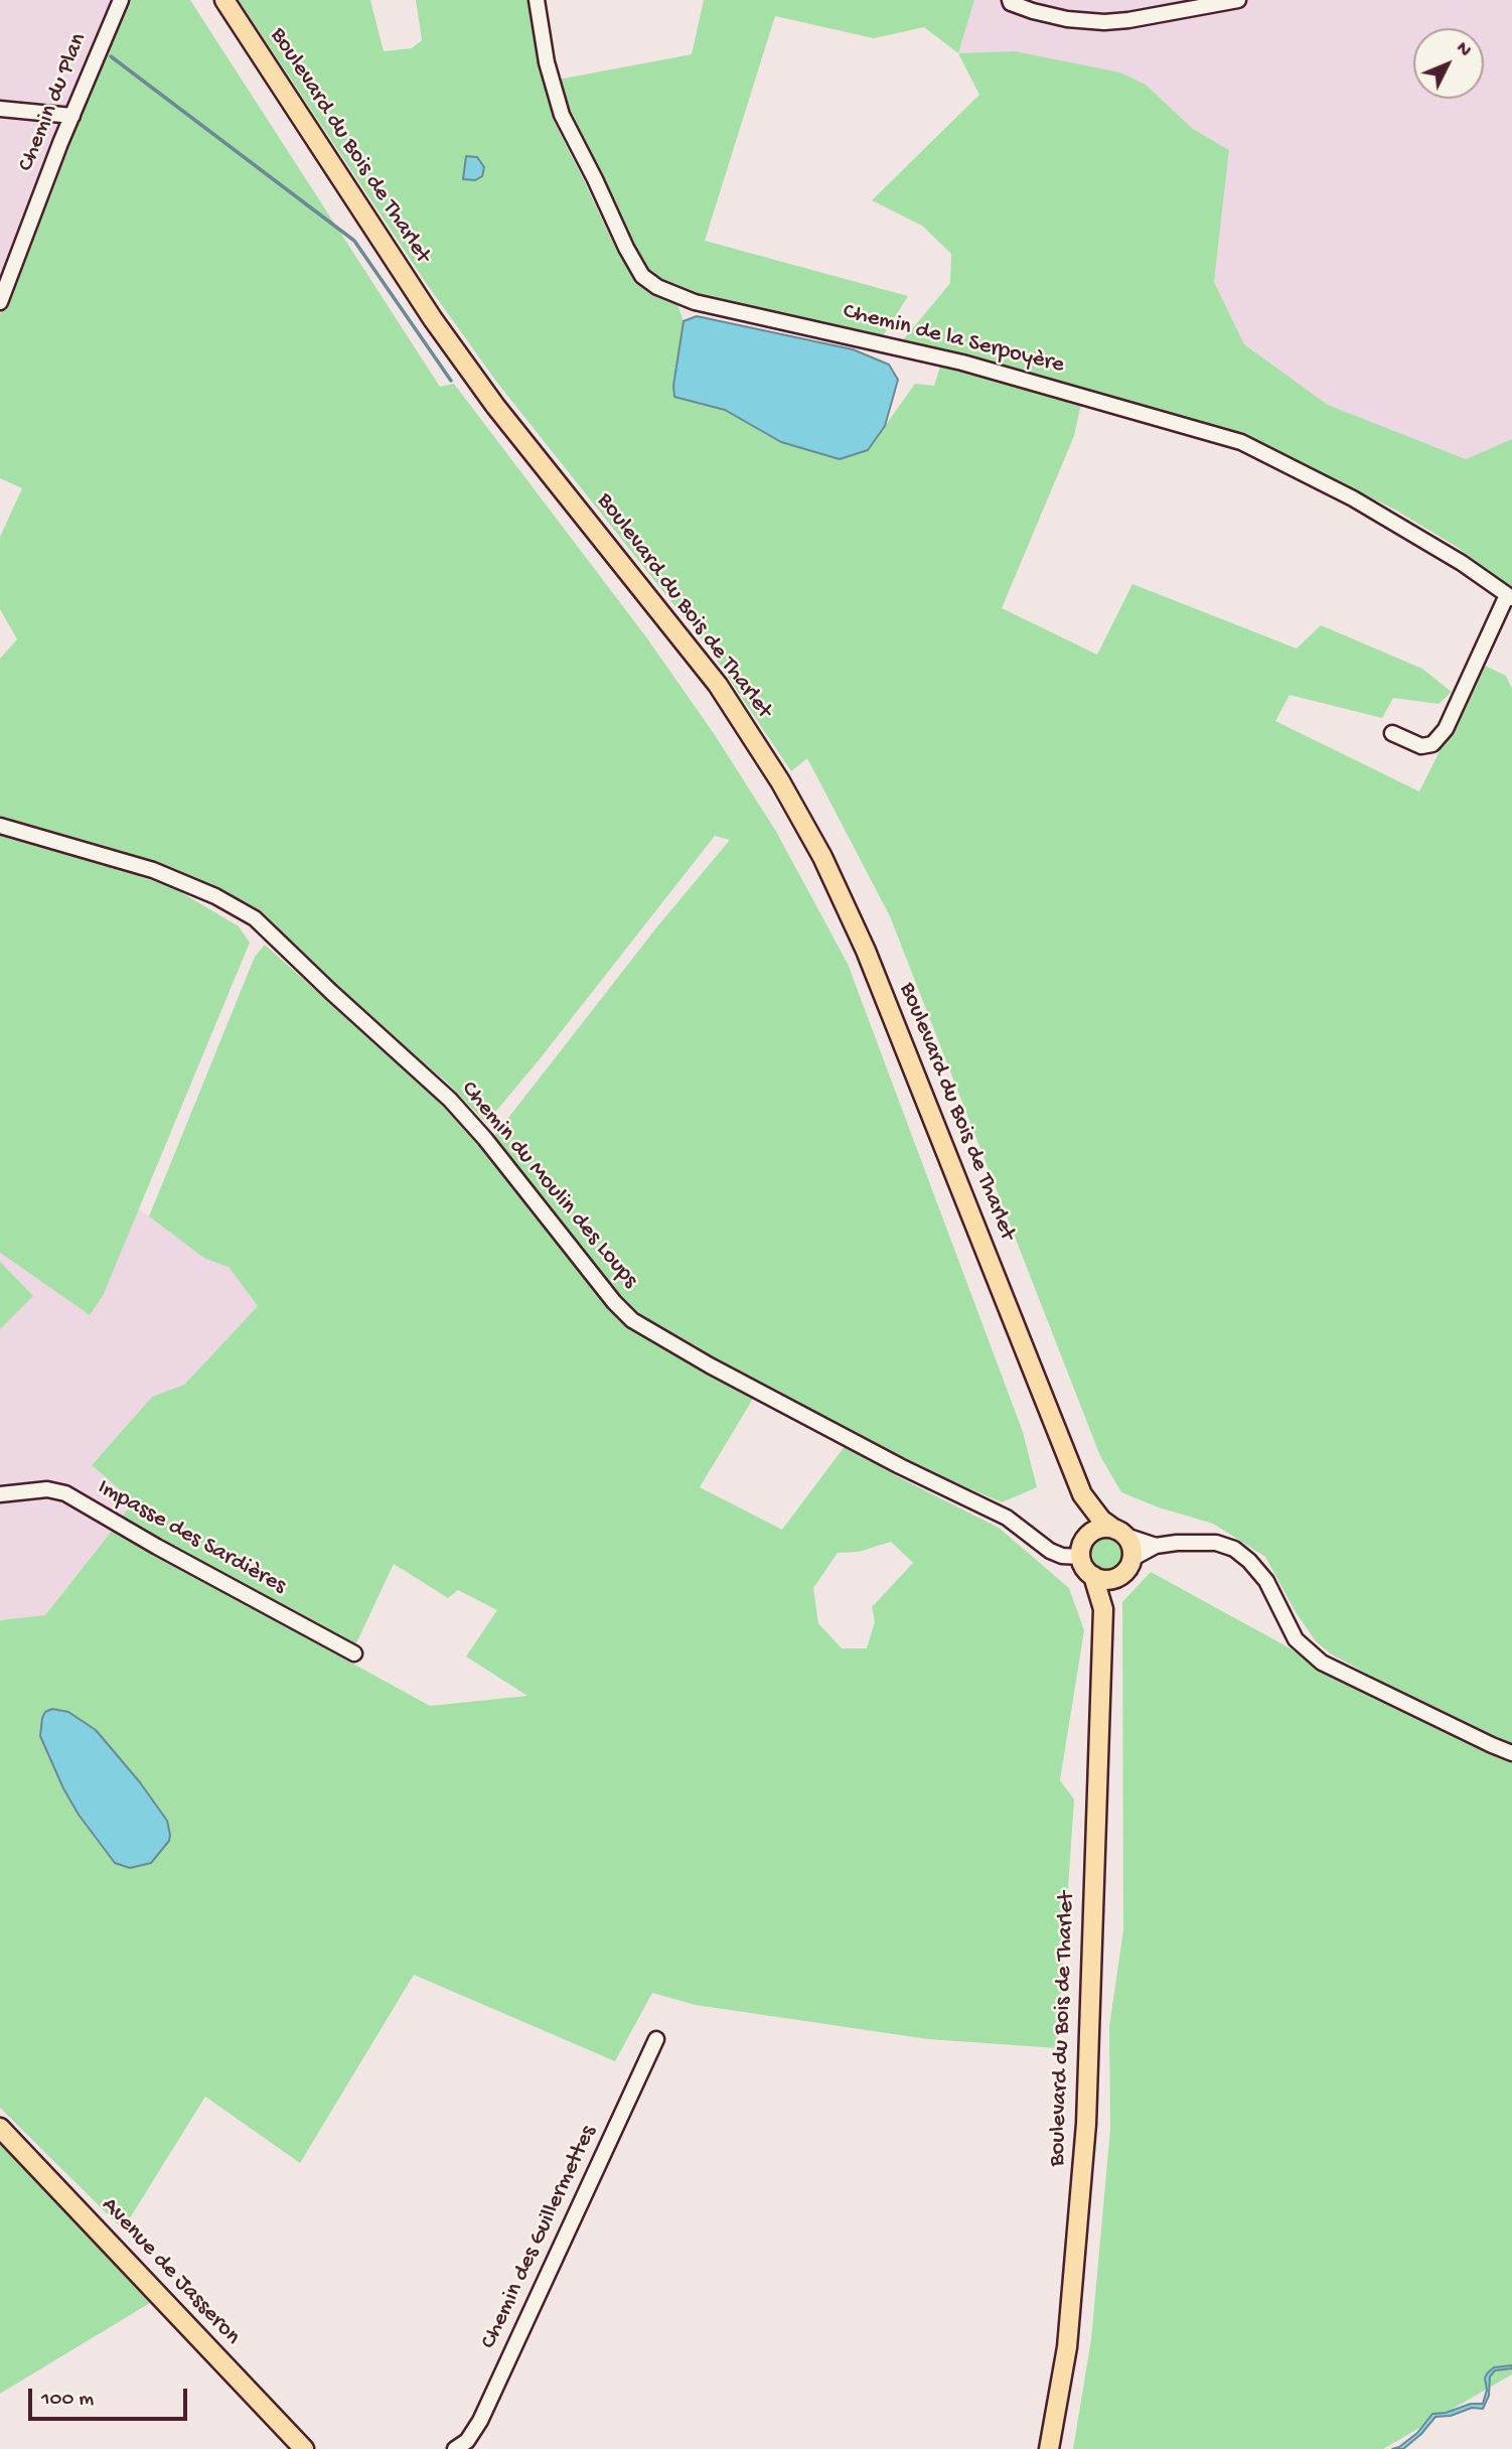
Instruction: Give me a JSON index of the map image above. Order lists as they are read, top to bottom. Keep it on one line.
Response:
{"streets":{"main road":["Boulevard du Bois de Tharlet","Avenue de Jasseron"],"street":["Chemin du Plan","Chemin de la Serpoyère","Chemin du Moulin des Loups","Impasse des Sardières","Chemin des Guillermettes"]},"crossings":[["Boulevard du Bois de Tharlet","Chemin du Moulin des Loups"]],"scale_bar":"100 m","north":"top right"}
